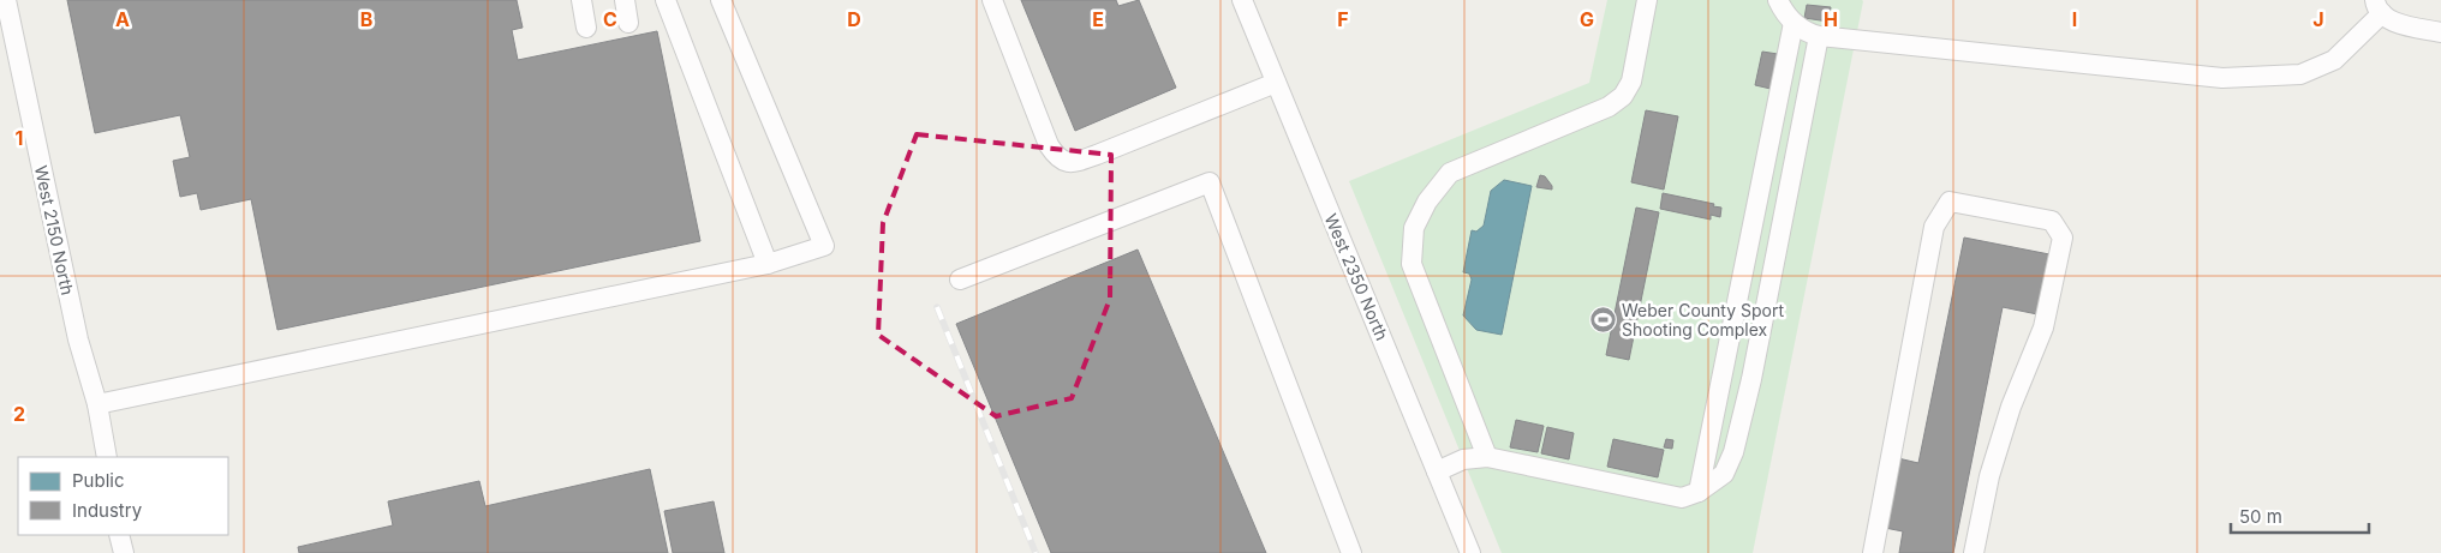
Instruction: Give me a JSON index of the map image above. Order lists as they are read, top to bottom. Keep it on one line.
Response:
{"streets":{"street":["West 2150 North","West 2350 North"]},"places":{"sports":["Weber County Sport Shooting Complex"]},"legend":["Public","Industry"],"scale_bar":"50 m","grid":{"columns":["A","B","C","D","E","F","G","H","I","J"],"rows":["1","2"]}}
